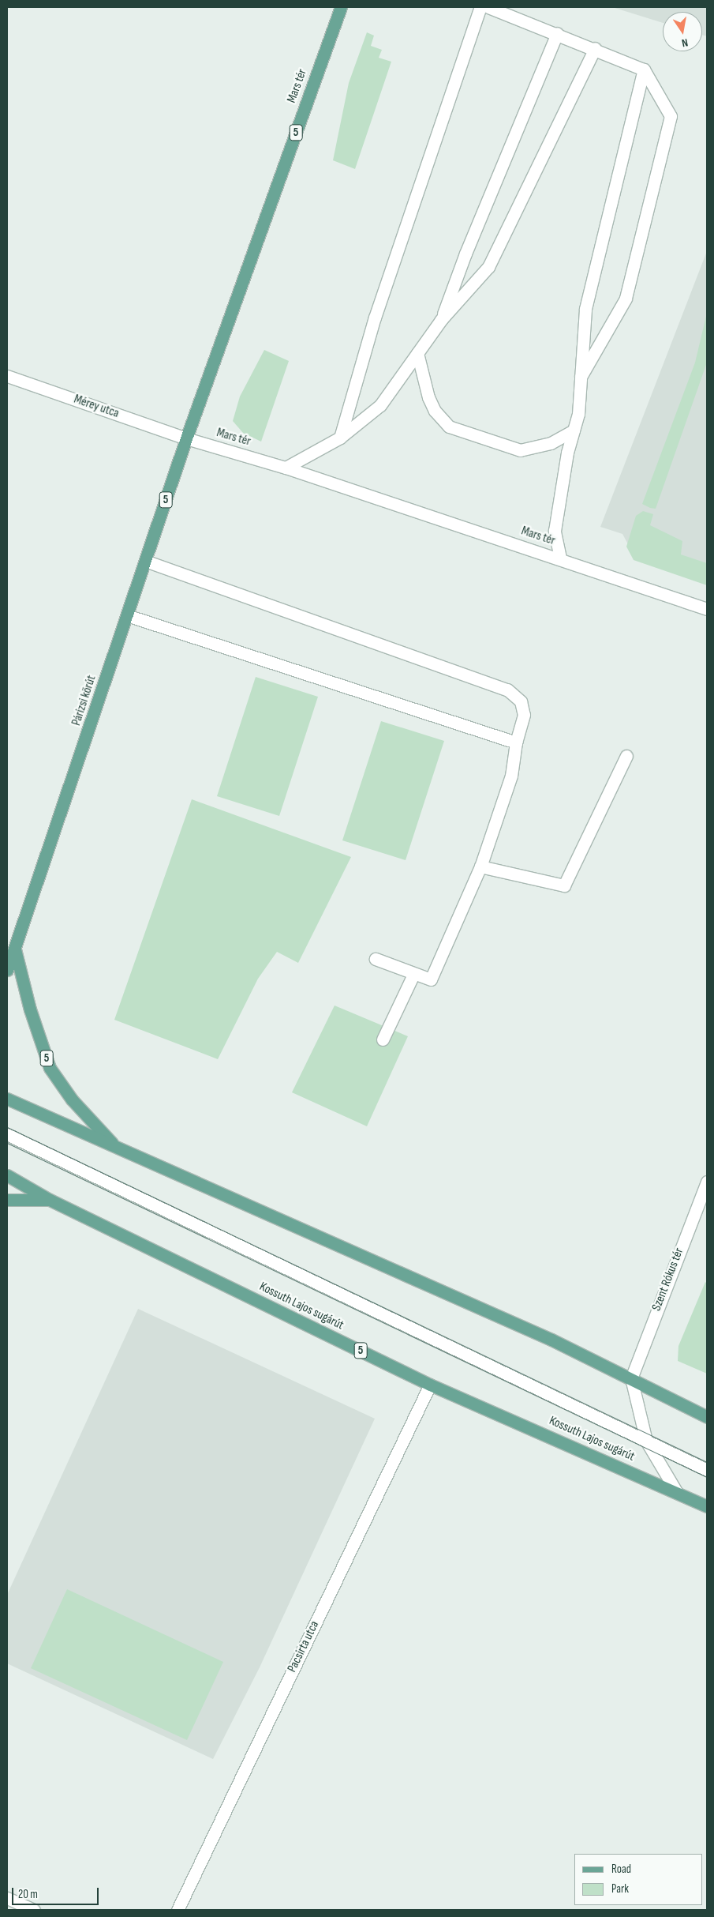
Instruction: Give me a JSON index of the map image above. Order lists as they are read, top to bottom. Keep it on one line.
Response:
{"streets":{"main road":["Mars tér","5","Párizsi körút","Kossuth Lajos sugárút"],"street":["Mérey utca","Szent Rókus tér","Pacsirta utca"]},"crossings":[["Mars tér","Mérey utca"],["Mars tér","Párizsi körút"],["5","Párizsi körút"],["5","Szent Rókus tér"],["5","Kossuth Lajos sugárút"],["Mérey utca","Párizsi körút"],["Szent Rókus tér","Kossuth Lajos sugárút"],["Kossuth Lajos sugárút","Pacsirta utca"]],"legend":["Road","Park"],"scale_bar":"20 m","north":"bottom"}
